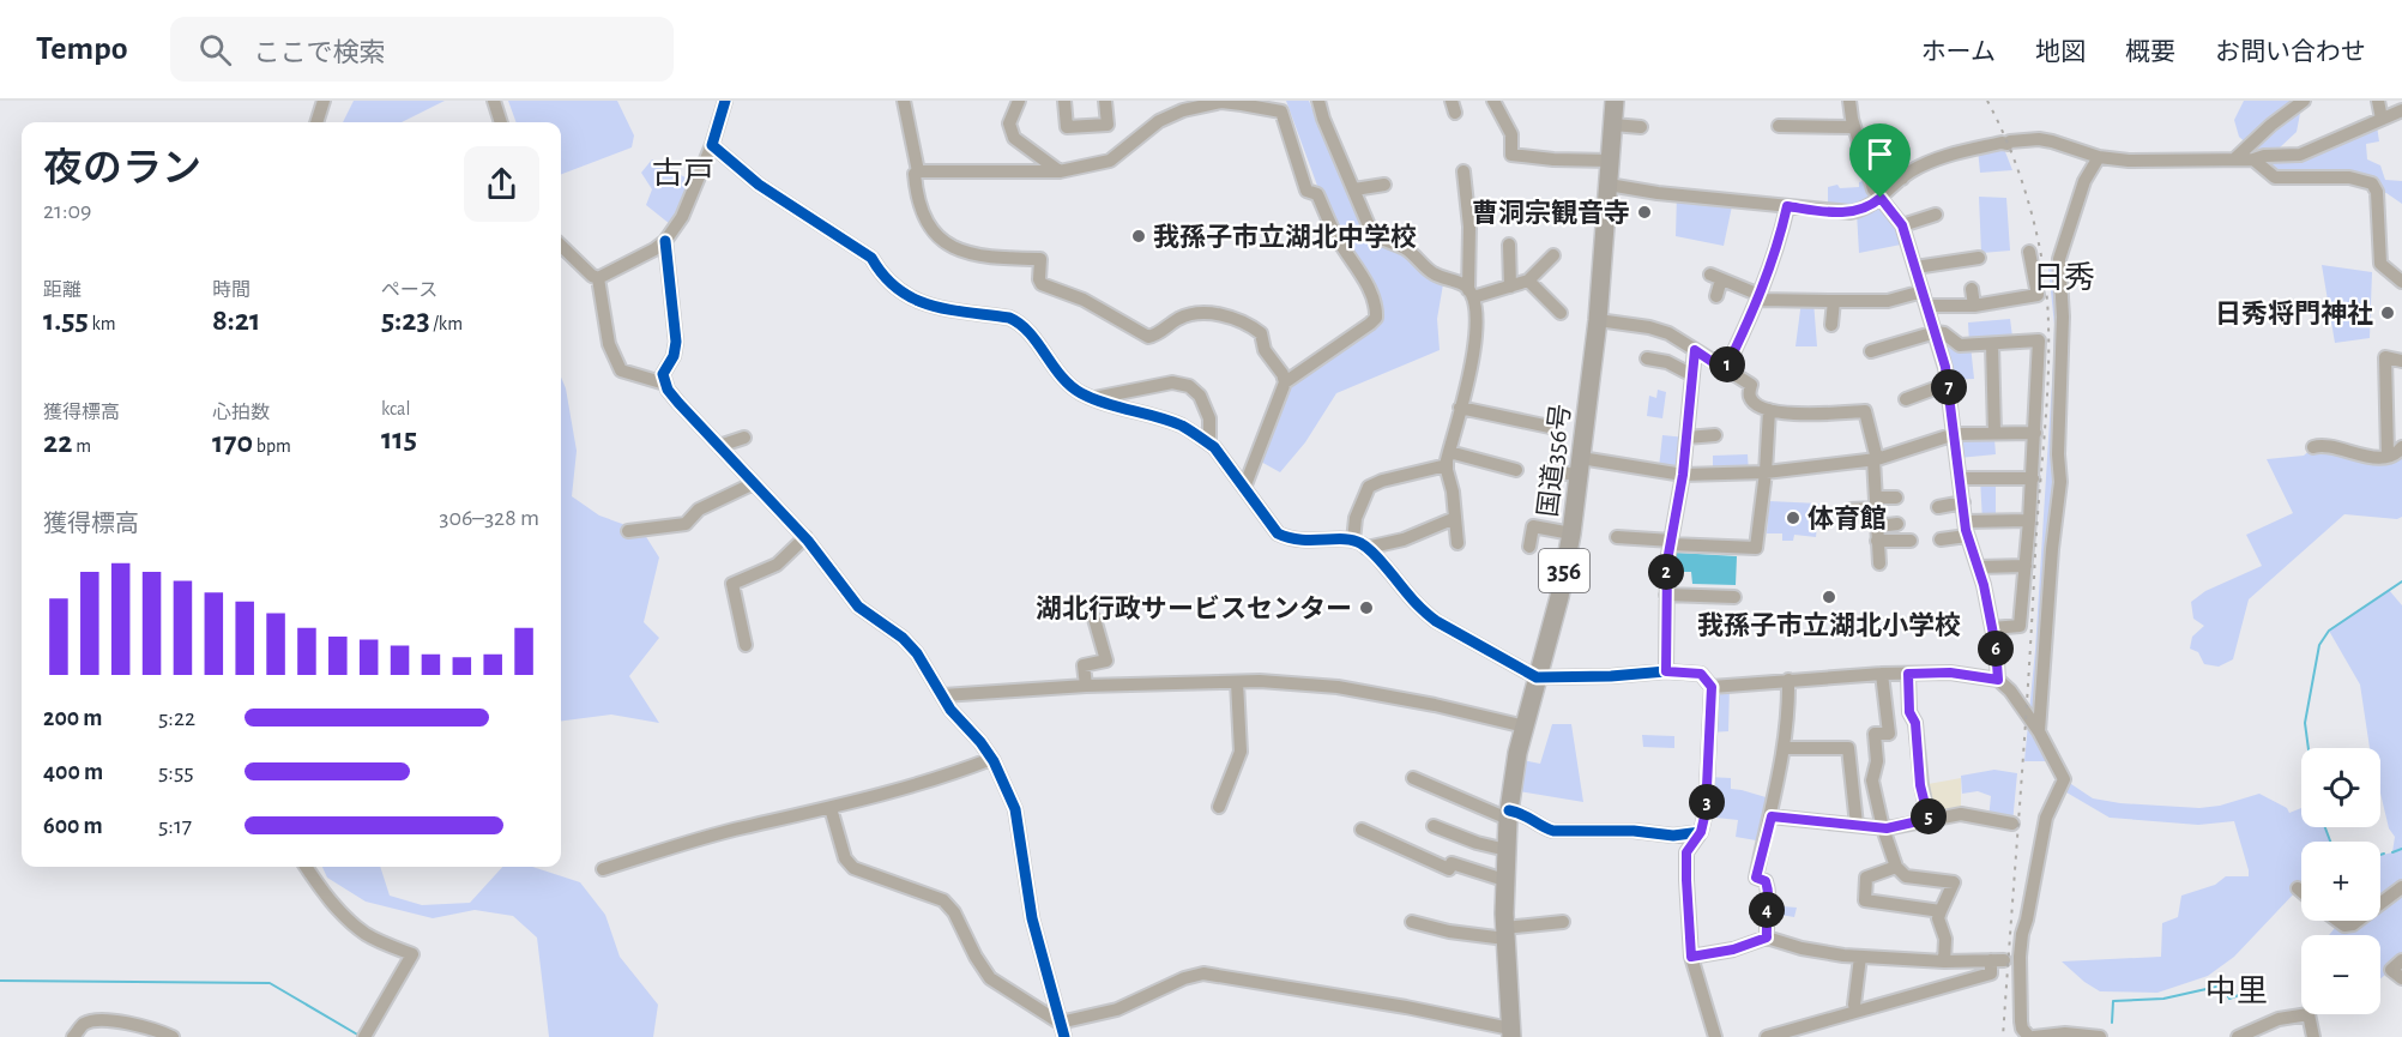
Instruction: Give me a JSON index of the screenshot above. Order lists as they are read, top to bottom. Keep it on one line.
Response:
{"streets":{"highway":["国道356号","356"]},"districts":["古戸","日秀","中里"],"places":["曹洞宗観音寺","我孫子市立湖北中学校","日秀将門神社","体育館","我孫子市立湖北小学校","湖北行政サービスセンター"],"page":{"header":"Tempo","search":"ここで検索","nav":["ホーム","地図","概要","お問い合わせ"],"heading":["夜のラン","21:09"],"stats":[["距離","1.55 km"],["時間","8:21"],["ペース","5:23 /km"],["獲得標高","22 m"],["心拍数","170 bpm"],["kcal","115"]],"pins":["1","7","2","6","3","5","4"],"chart":["獲得標高","306–328 m"],"list":[{"name":"200 m","note":"5:22"},{"name":"400 m","note":"5:55"},{"name":"600 m","note":"5:17"}],"map_buttons":["+","−"]}}
